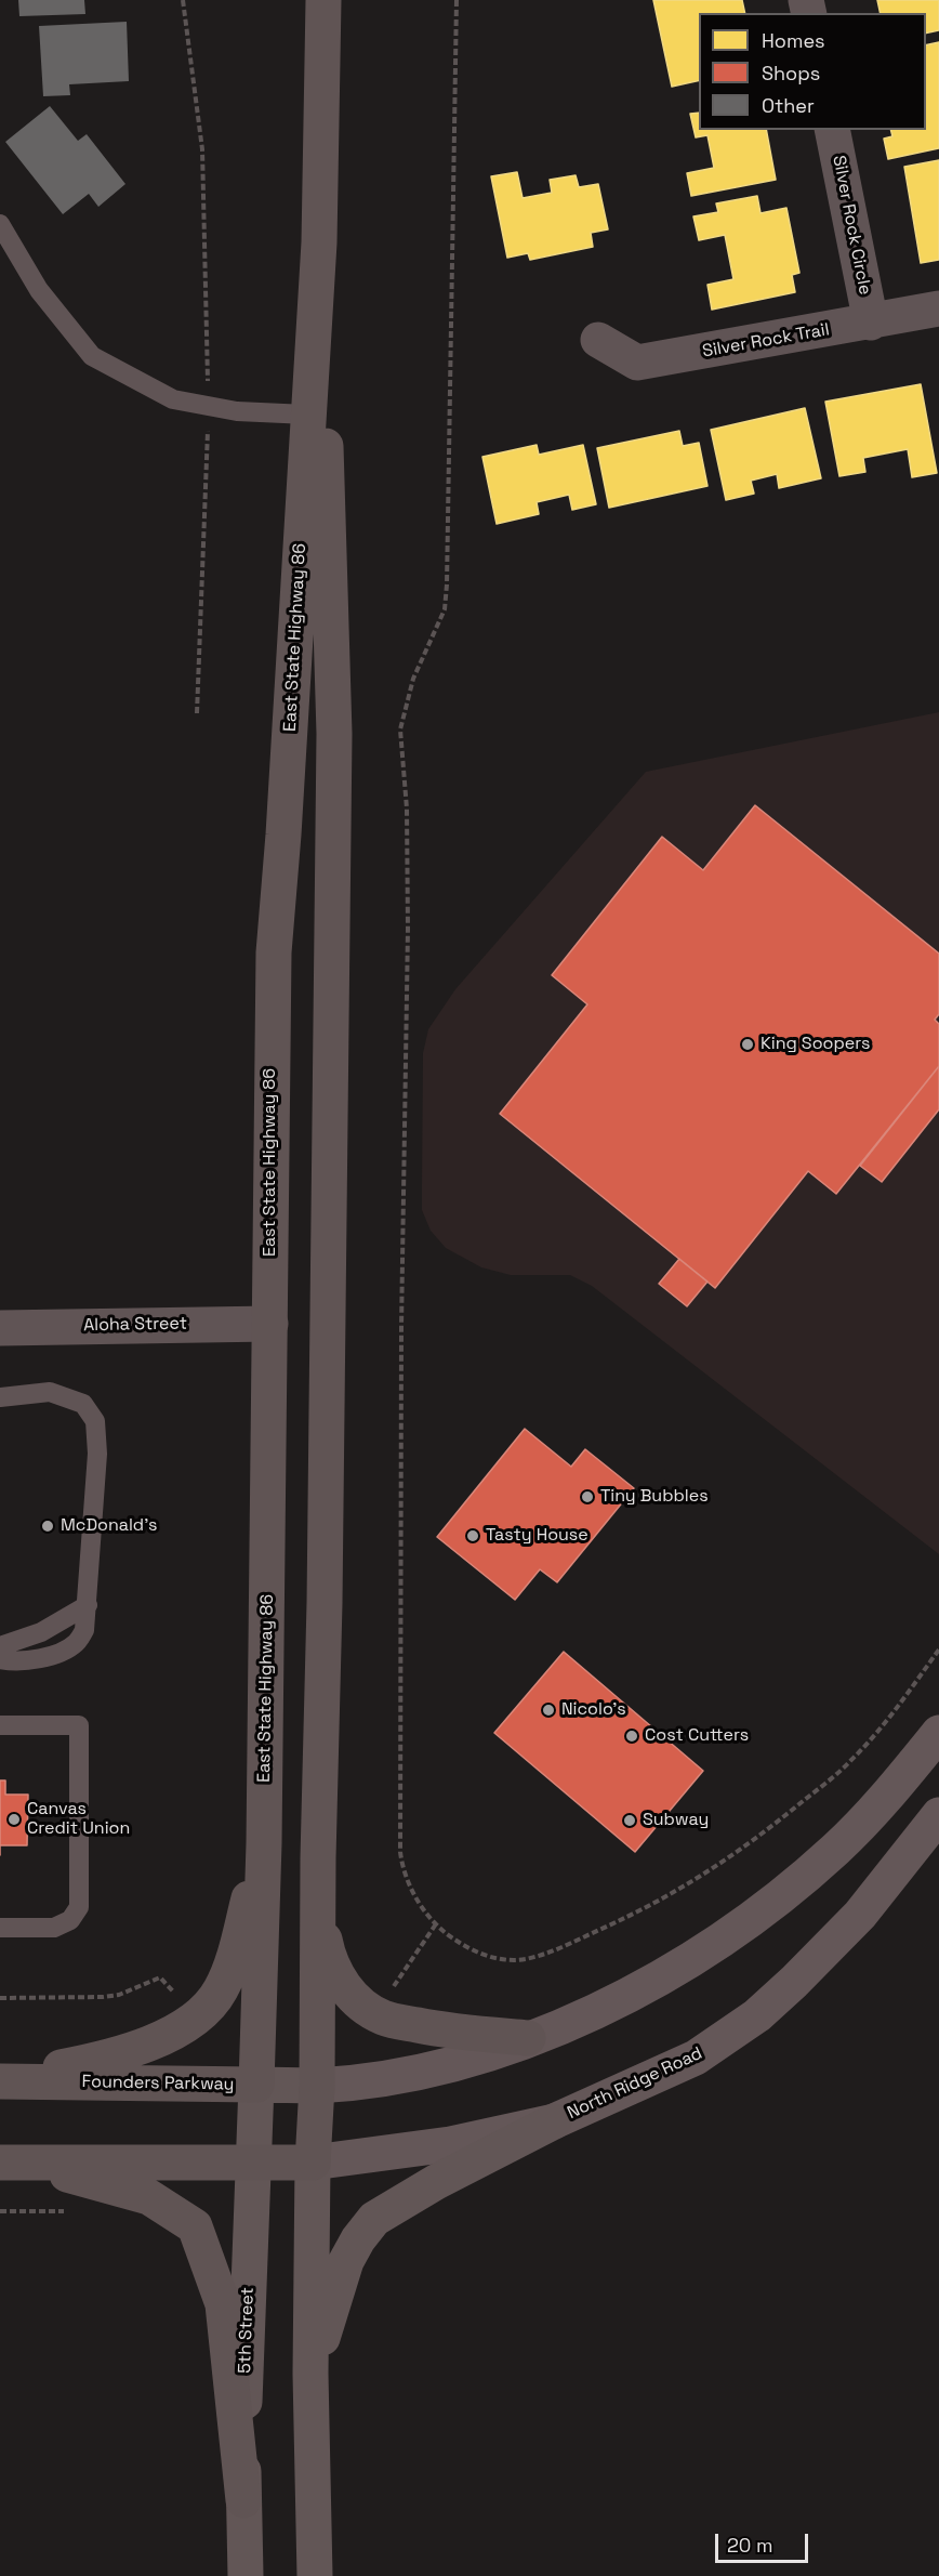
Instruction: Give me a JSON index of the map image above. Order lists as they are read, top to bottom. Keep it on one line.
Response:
{"streets":{"highway":["East State Highway 86","Founders Parkway"],"main road":["North Ridge Road","5th Street"],"street":["Silver Rock Circle","Silver Rock Trail","Aloha Street"]},"crossings":[["Silver Rock Circle","Silver Rock Trail"],["East State Highway 86","Aloha Street"],["East State Highway 86","Founders Parkway"],["East State Highway 86","5th Street"],["Founders Parkway","5th Street"]],"places":["King Soopers","Tiny Bubbles","McDonald's","Tasty House","Nicolo's","Cost Cutters","Canvas Credit Union","Subway"],"legend":["Homes","Shops","Other"],"scale_bar":"20 m"}
